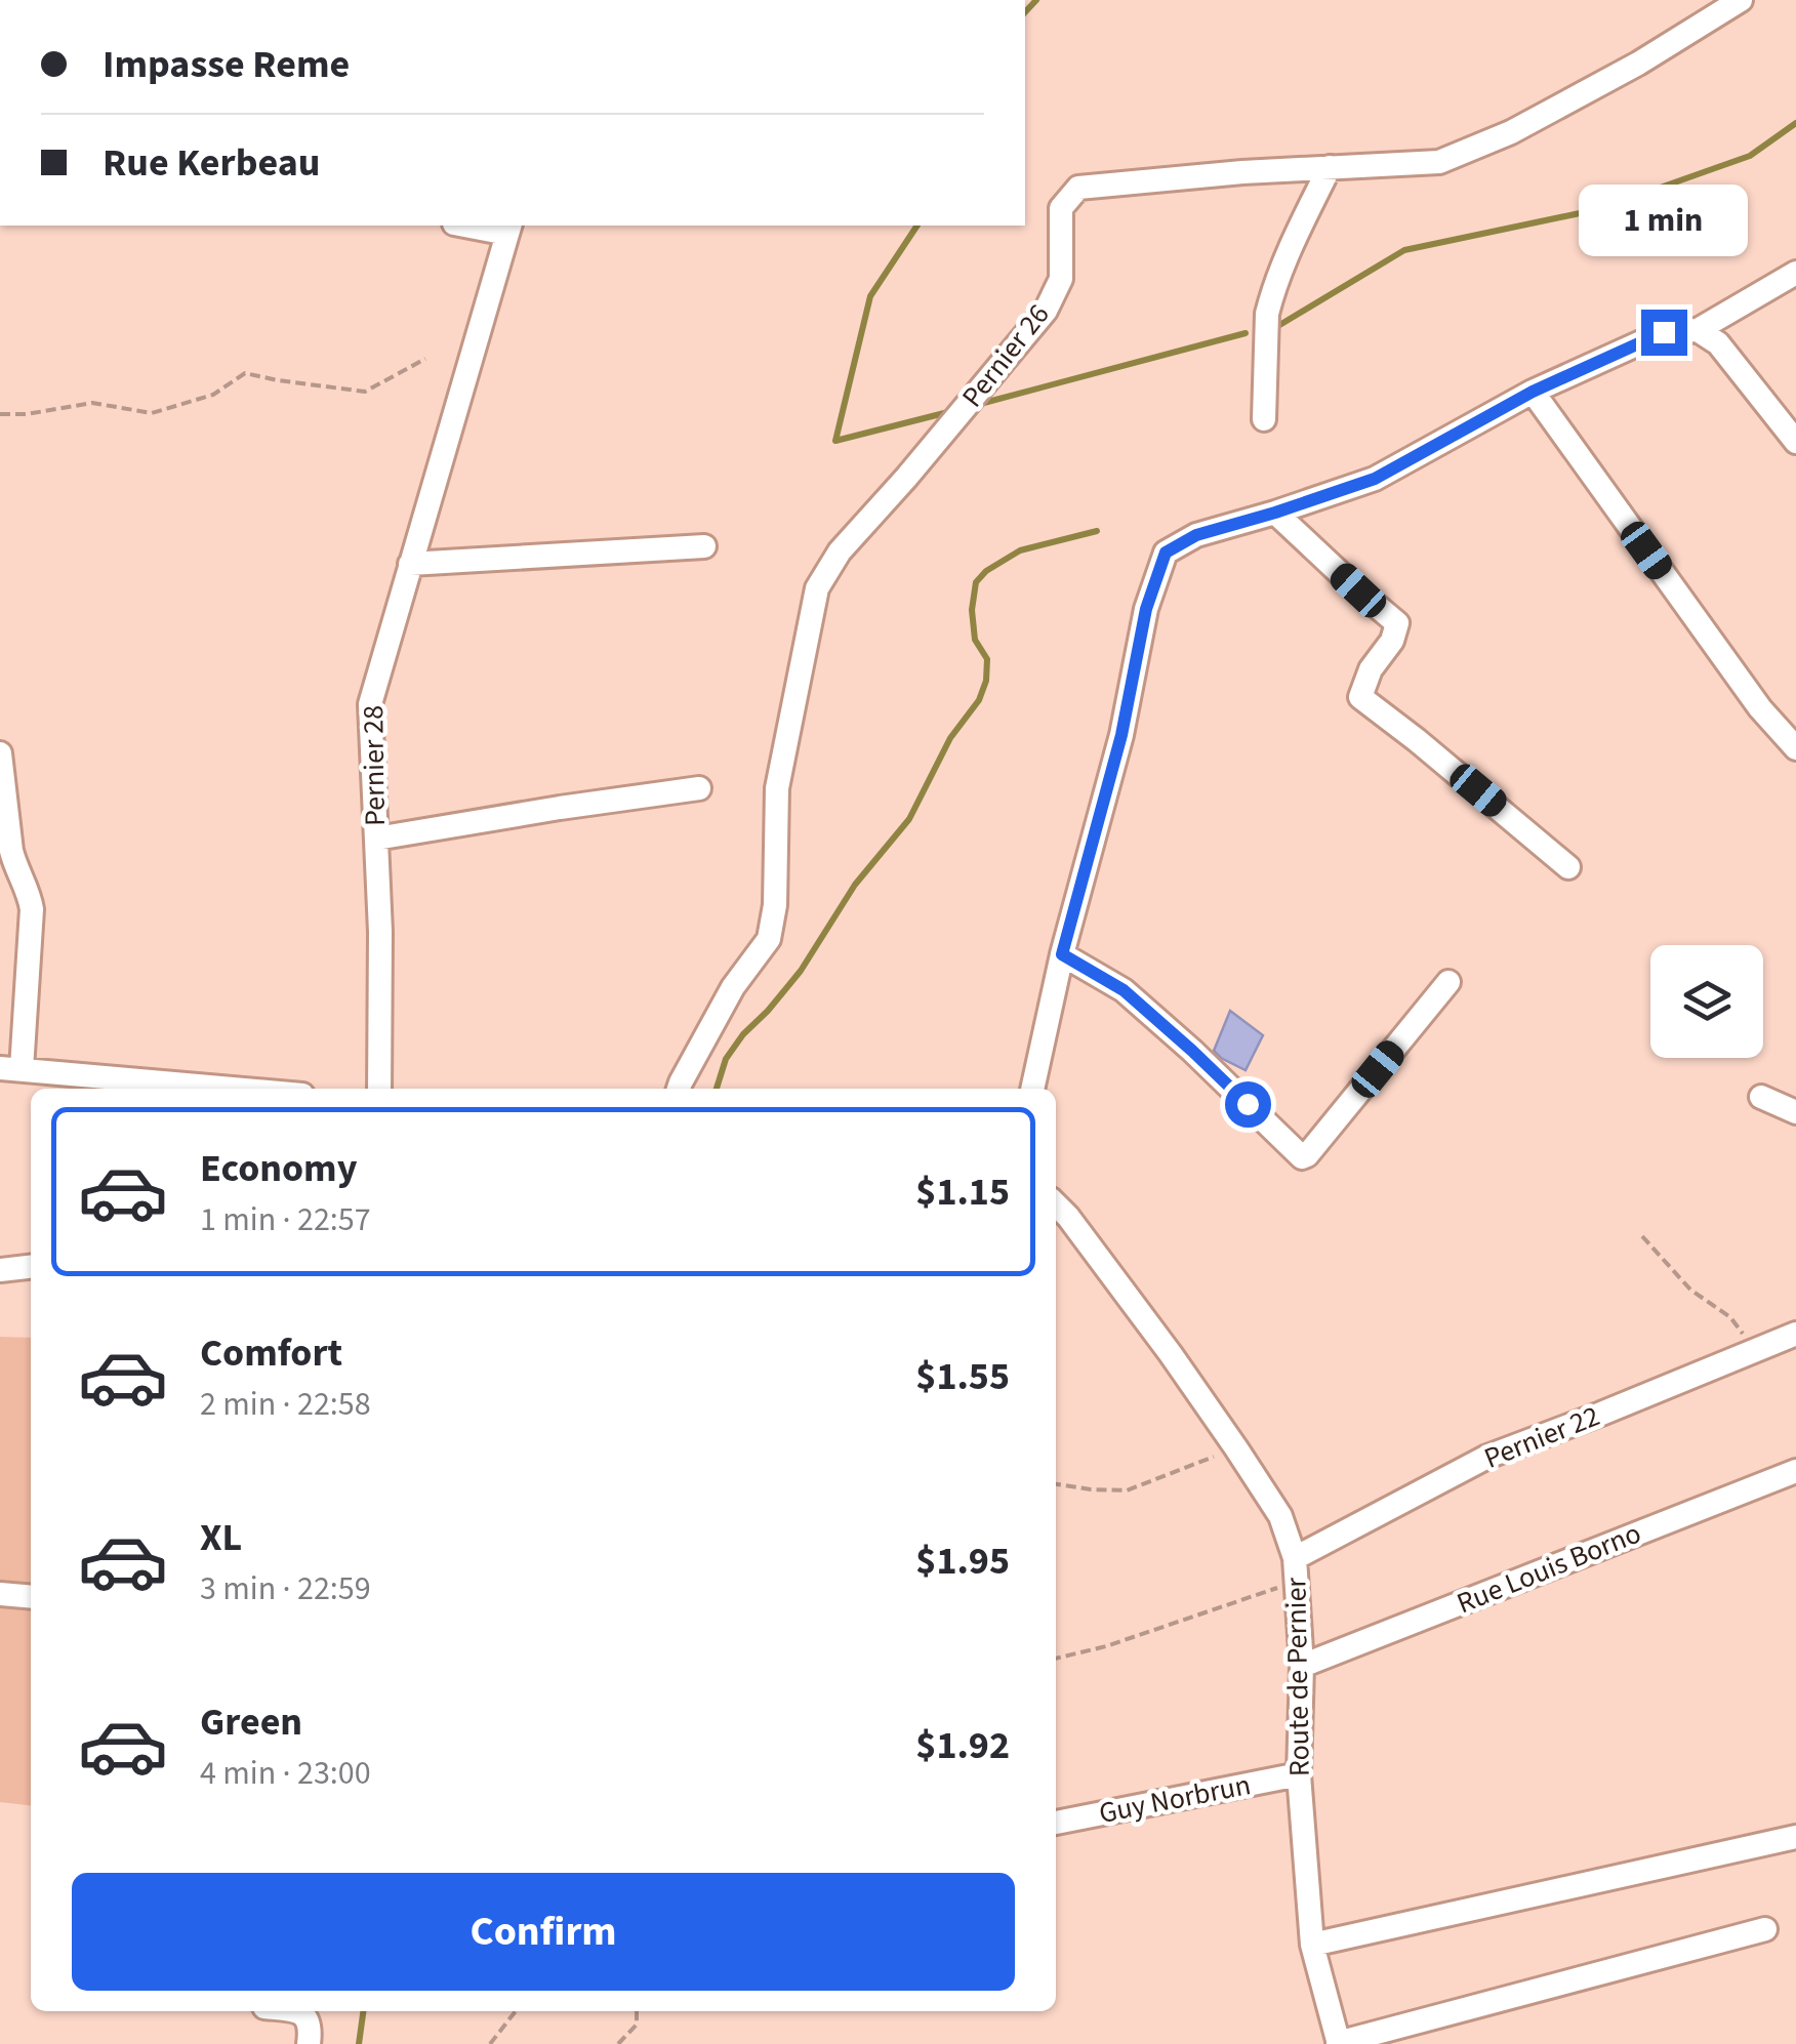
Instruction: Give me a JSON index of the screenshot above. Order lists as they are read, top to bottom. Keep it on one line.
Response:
{"streets":{"street":["Pernier 26","Pernier 28","Pernier 22","Rue Louis Borno","Route de Pernier","Guy Norbrun"]},"crossings":[["Pernier 22","Route de Pernier"],["Rue Louis Borno","Route de Pernier"],["Route de Pernier","Guy Norbrun"]],"page":{"banner":["Impasse Reme","Rue Kerbeau"],"bubble":"1 min","list":[{"name":"Economy","note":"1 min · 22:57","value":"$1.15"},{"name":"Comfort","note":"2 min · 22:58","value":"$1.55"},{"name":"XL","note":"3 min · 22:59","value":"$1.95"},{"name":"Green","note":"4 min · 23:00","value":"$1.92"}],"buttons":"Confirm"}}
